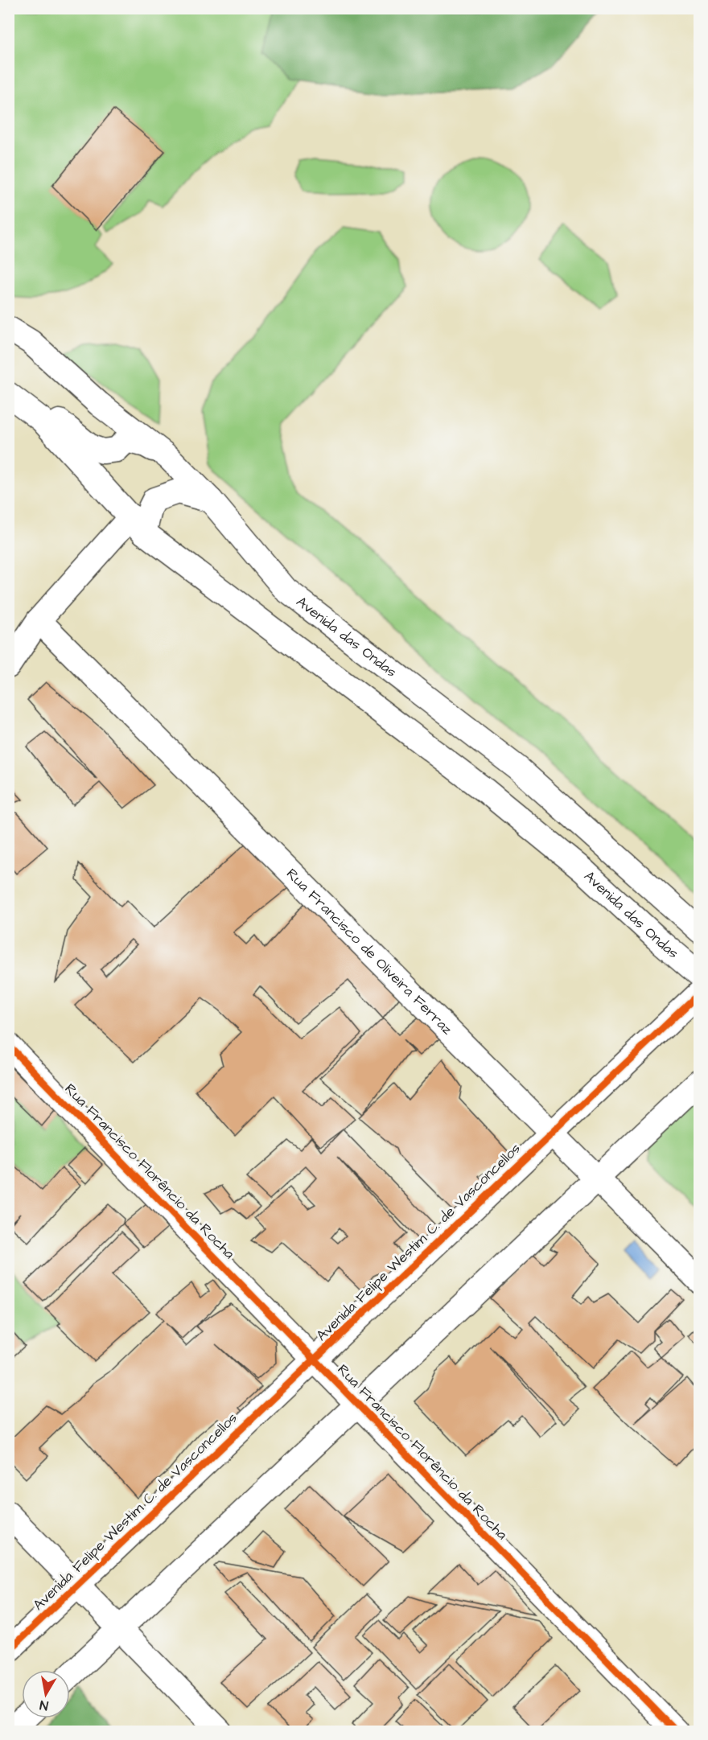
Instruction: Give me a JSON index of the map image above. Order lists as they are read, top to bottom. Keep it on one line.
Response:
{"streets":{"street":["Avenida das Ondas","Rua Francisco de Oliveira Ferraz","Rua Francisco Florêncio da Rocha","Avenida Felipe Westim C. de Vasconcellos"]},"crossings":[["Rua Francisco de Oliveira Ferraz","Avenida Felipe Westim C. de Vasconcellos"],["Rua Francisco Florêncio da Rocha","Avenida Felipe Westim C. de Vasconcellos"]],"north":"bottom"}
